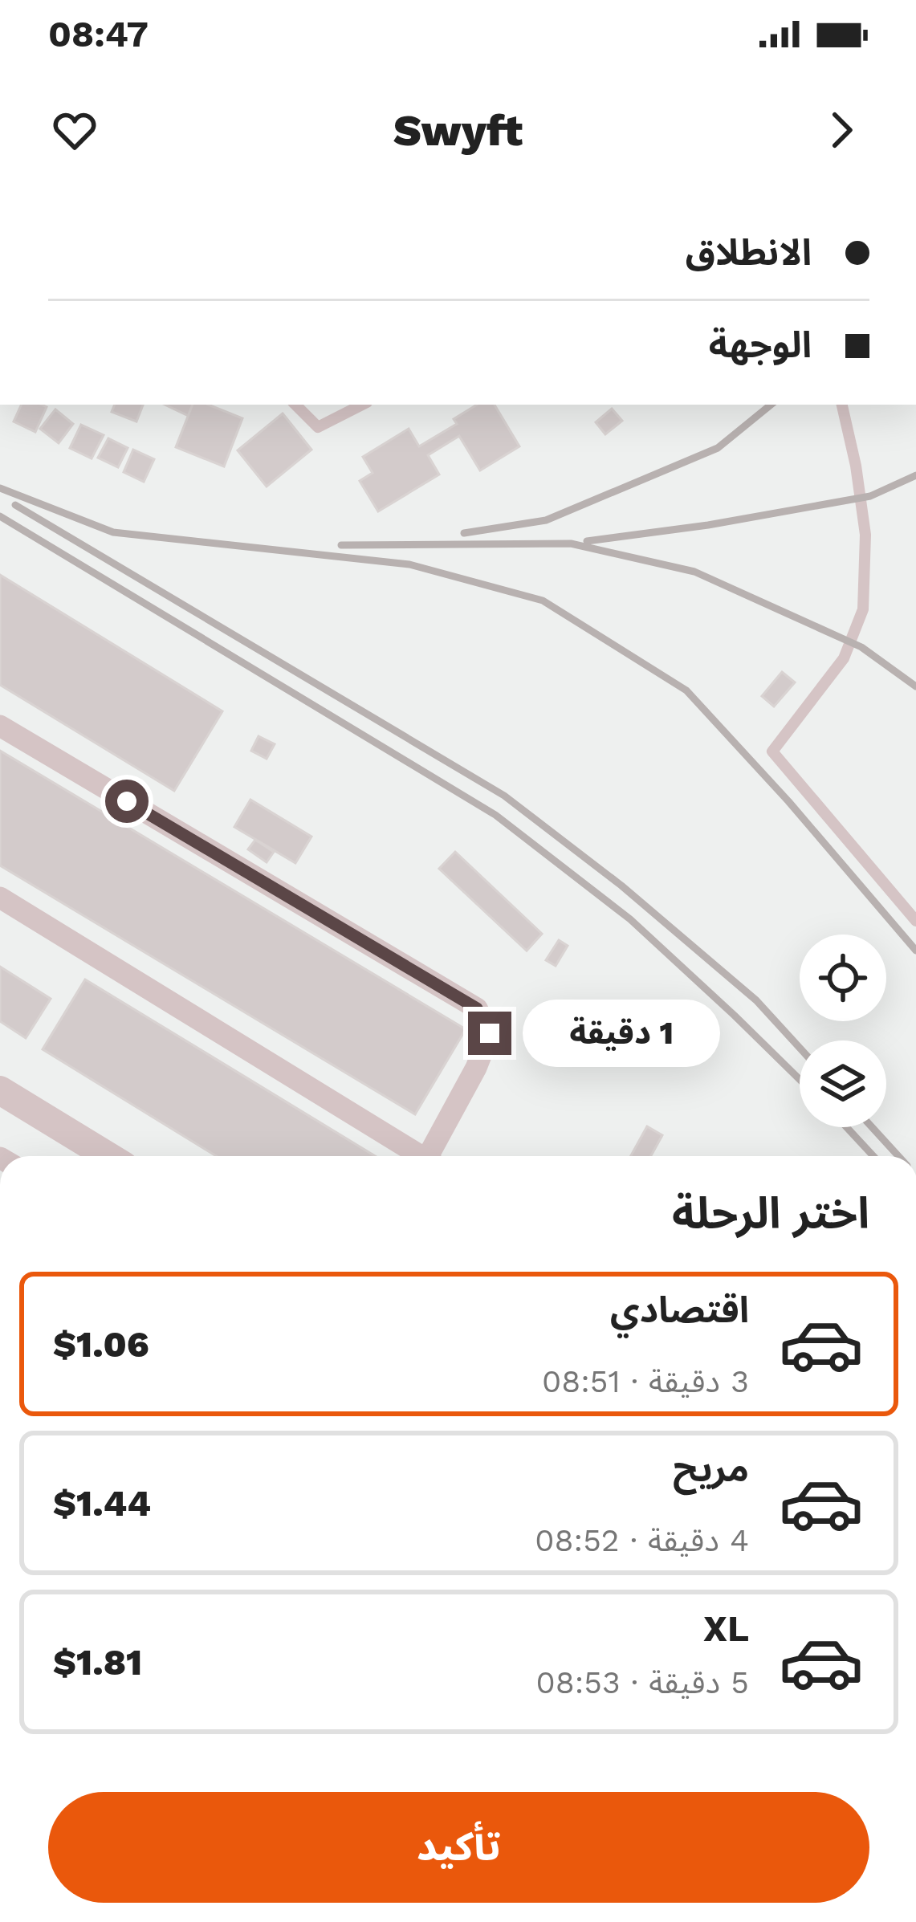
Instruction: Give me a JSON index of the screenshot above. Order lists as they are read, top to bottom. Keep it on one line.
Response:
{"page":{"status":"08:47","header":"Swyft","banner":["الانطلاق","الوجهة"],"bubble":"1 دقيقة","heading":"اختر الرحلة","list":[{"name":"اقتصادي","note":"3 دقيقة · 08:51","value":"$1.06"},{"name":"مريح","note":"4 دقيقة · 08:52","value":"$1.44"},{"name":"XL","note":"5 دقيقة · 08:53","value":"$1.81"}],"buttons":"تأكيد"}}
